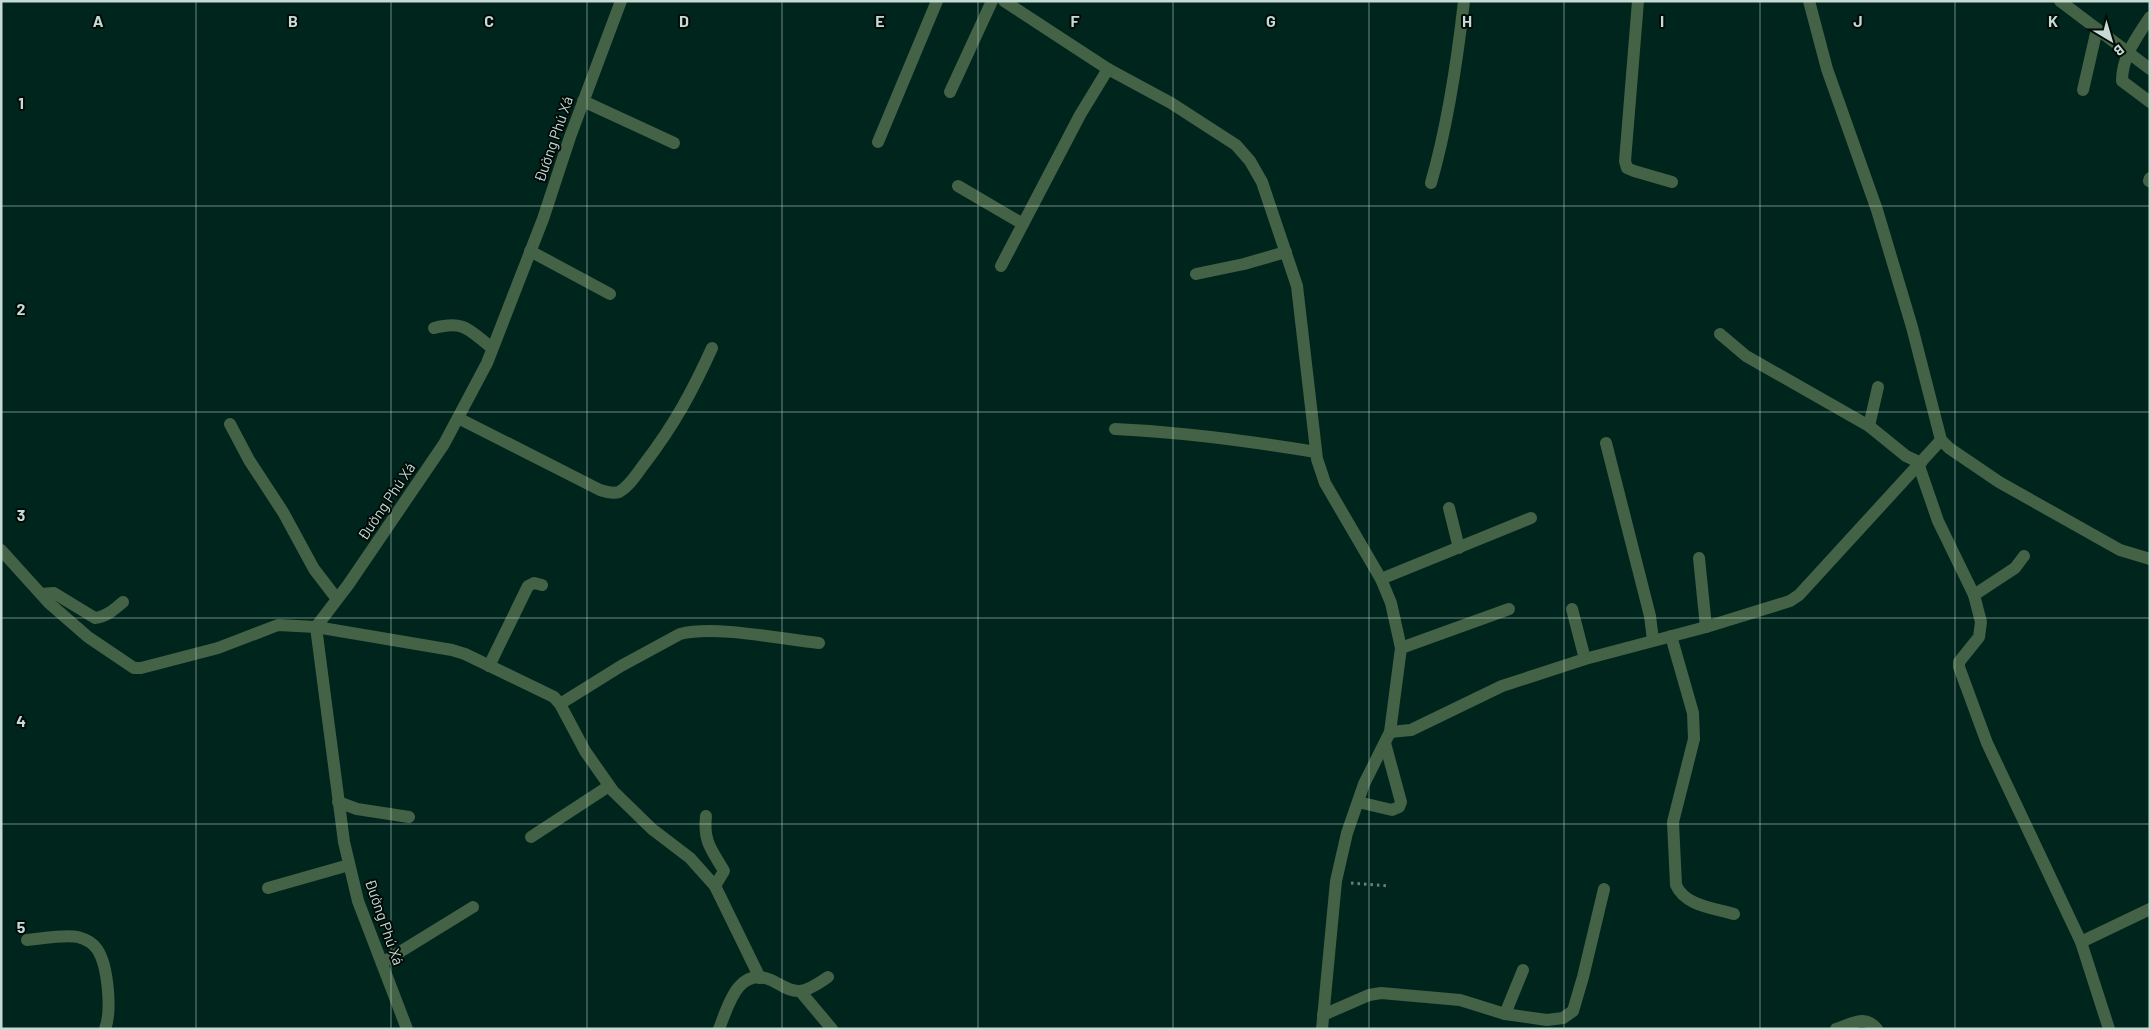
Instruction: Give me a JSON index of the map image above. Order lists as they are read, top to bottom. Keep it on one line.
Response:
{"streets":{"street":["Đường Phú Xá"]},"north":"bottom right","grid":{"columns":["A","B","C","D","E","F","G","H","I","J","K"],"rows":["1","2","3","4","5"]}}
